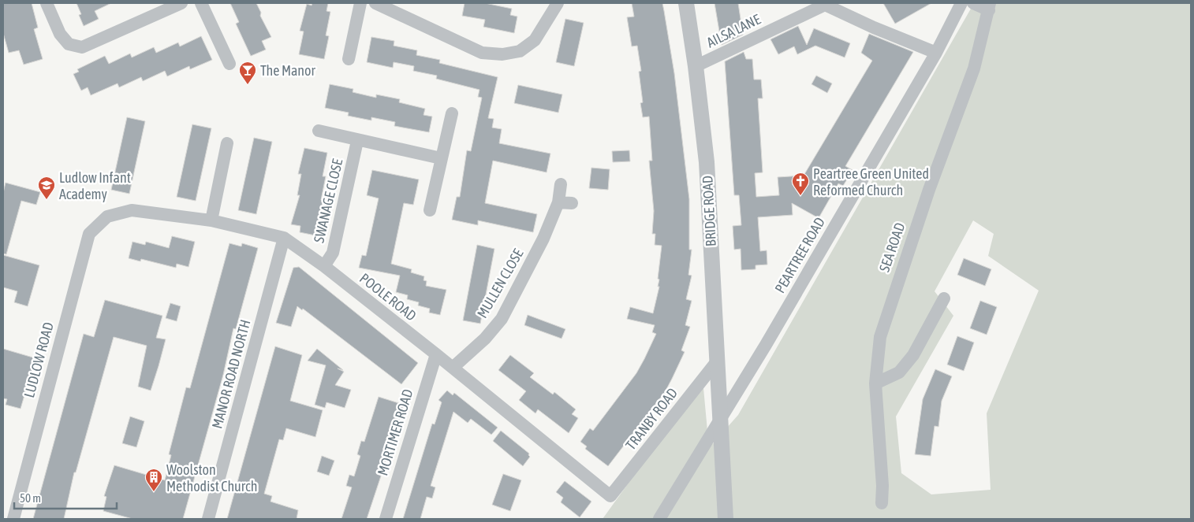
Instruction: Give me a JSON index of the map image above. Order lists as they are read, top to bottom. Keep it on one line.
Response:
{"streets":{"street":["AILSA LANE","SWANAGE CLOSE","BRIDGE ROAD","SEA ROAD","PEARTREE ROAD","MULLEN CLOSE","POOLE ROAD","LUDLOW ROAD","MANOR ROAD NORTH","TRANBY ROAD","MORTIMER ROAD"]},"crossings":[["AILSA LANE","BRIDGE ROAD"],["AILSA LANE","PEARTREE ROAD"],["SWANAGE CLOSE","POOLE ROAD"],["BRIDGE ROAD","PEARTREE ROAD"],["BRIDGE ROAD","TRANBY ROAD"],["MULLEN CLOSE","POOLE ROAD"],["POOLE ROAD","LUDLOW ROAD"],["POOLE ROAD","MANOR ROAD NORTH"],["POOLE ROAD","TRANBY ROAD"],["POOLE ROAD","MORTIMER ROAD"]],"places":{"bar":["The Manor"],"church":["Peartree Green United Reformed Church"],"school or university":["Ludlow Infant Academy"],"building":["Woolston Methodist Church"]},"scale_bar":"50 m"}
